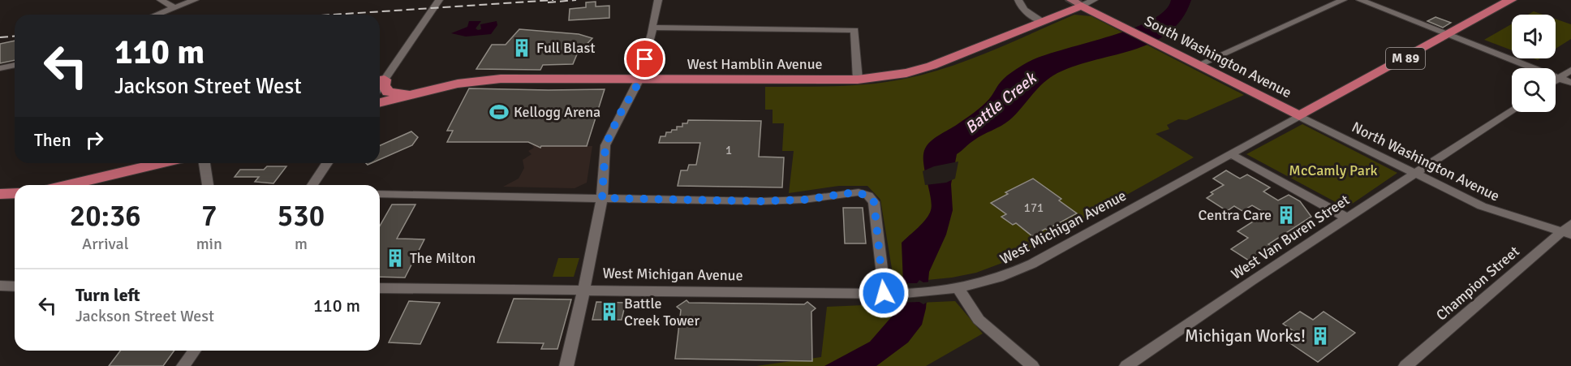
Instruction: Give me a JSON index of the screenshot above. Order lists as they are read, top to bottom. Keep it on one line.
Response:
{"streets":{"highway":["South Washington Avenue","M 89","West Hamblin Avenue","West Michigan Avenue"],"street":["North Washington Avenue","West Van Buren Street","Champion Street"]},"crossings":[["South Washington Avenue","West Hamblin Avenue"],["South Washington Avenue","North Washington Avenue"],["South Washington Avenue","West Michigan Avenue"],["North Washington Avenue","West Michigan Avenue"],["North Washington Avenue","West Van Buren Street"],["North Washington Avenue","Champion Street"]],"water":["Battle Creek"],"parks":["McCamly Park"],"places":{"building":["Full Blast","Centra Care","The Milton","Battle Creek Tower","Michigan Works!"],"sports":["Kellogg Arena"]},"house_numbers":["1","171"],"page":{"turn":["110 m","Jackson Street West"],"then":"Then","eta":["20:36","Arrival","7","min","530","m"],"list":[{"name":"Turn left","note":"Jackson Street West","value":"110 m"}]}}
